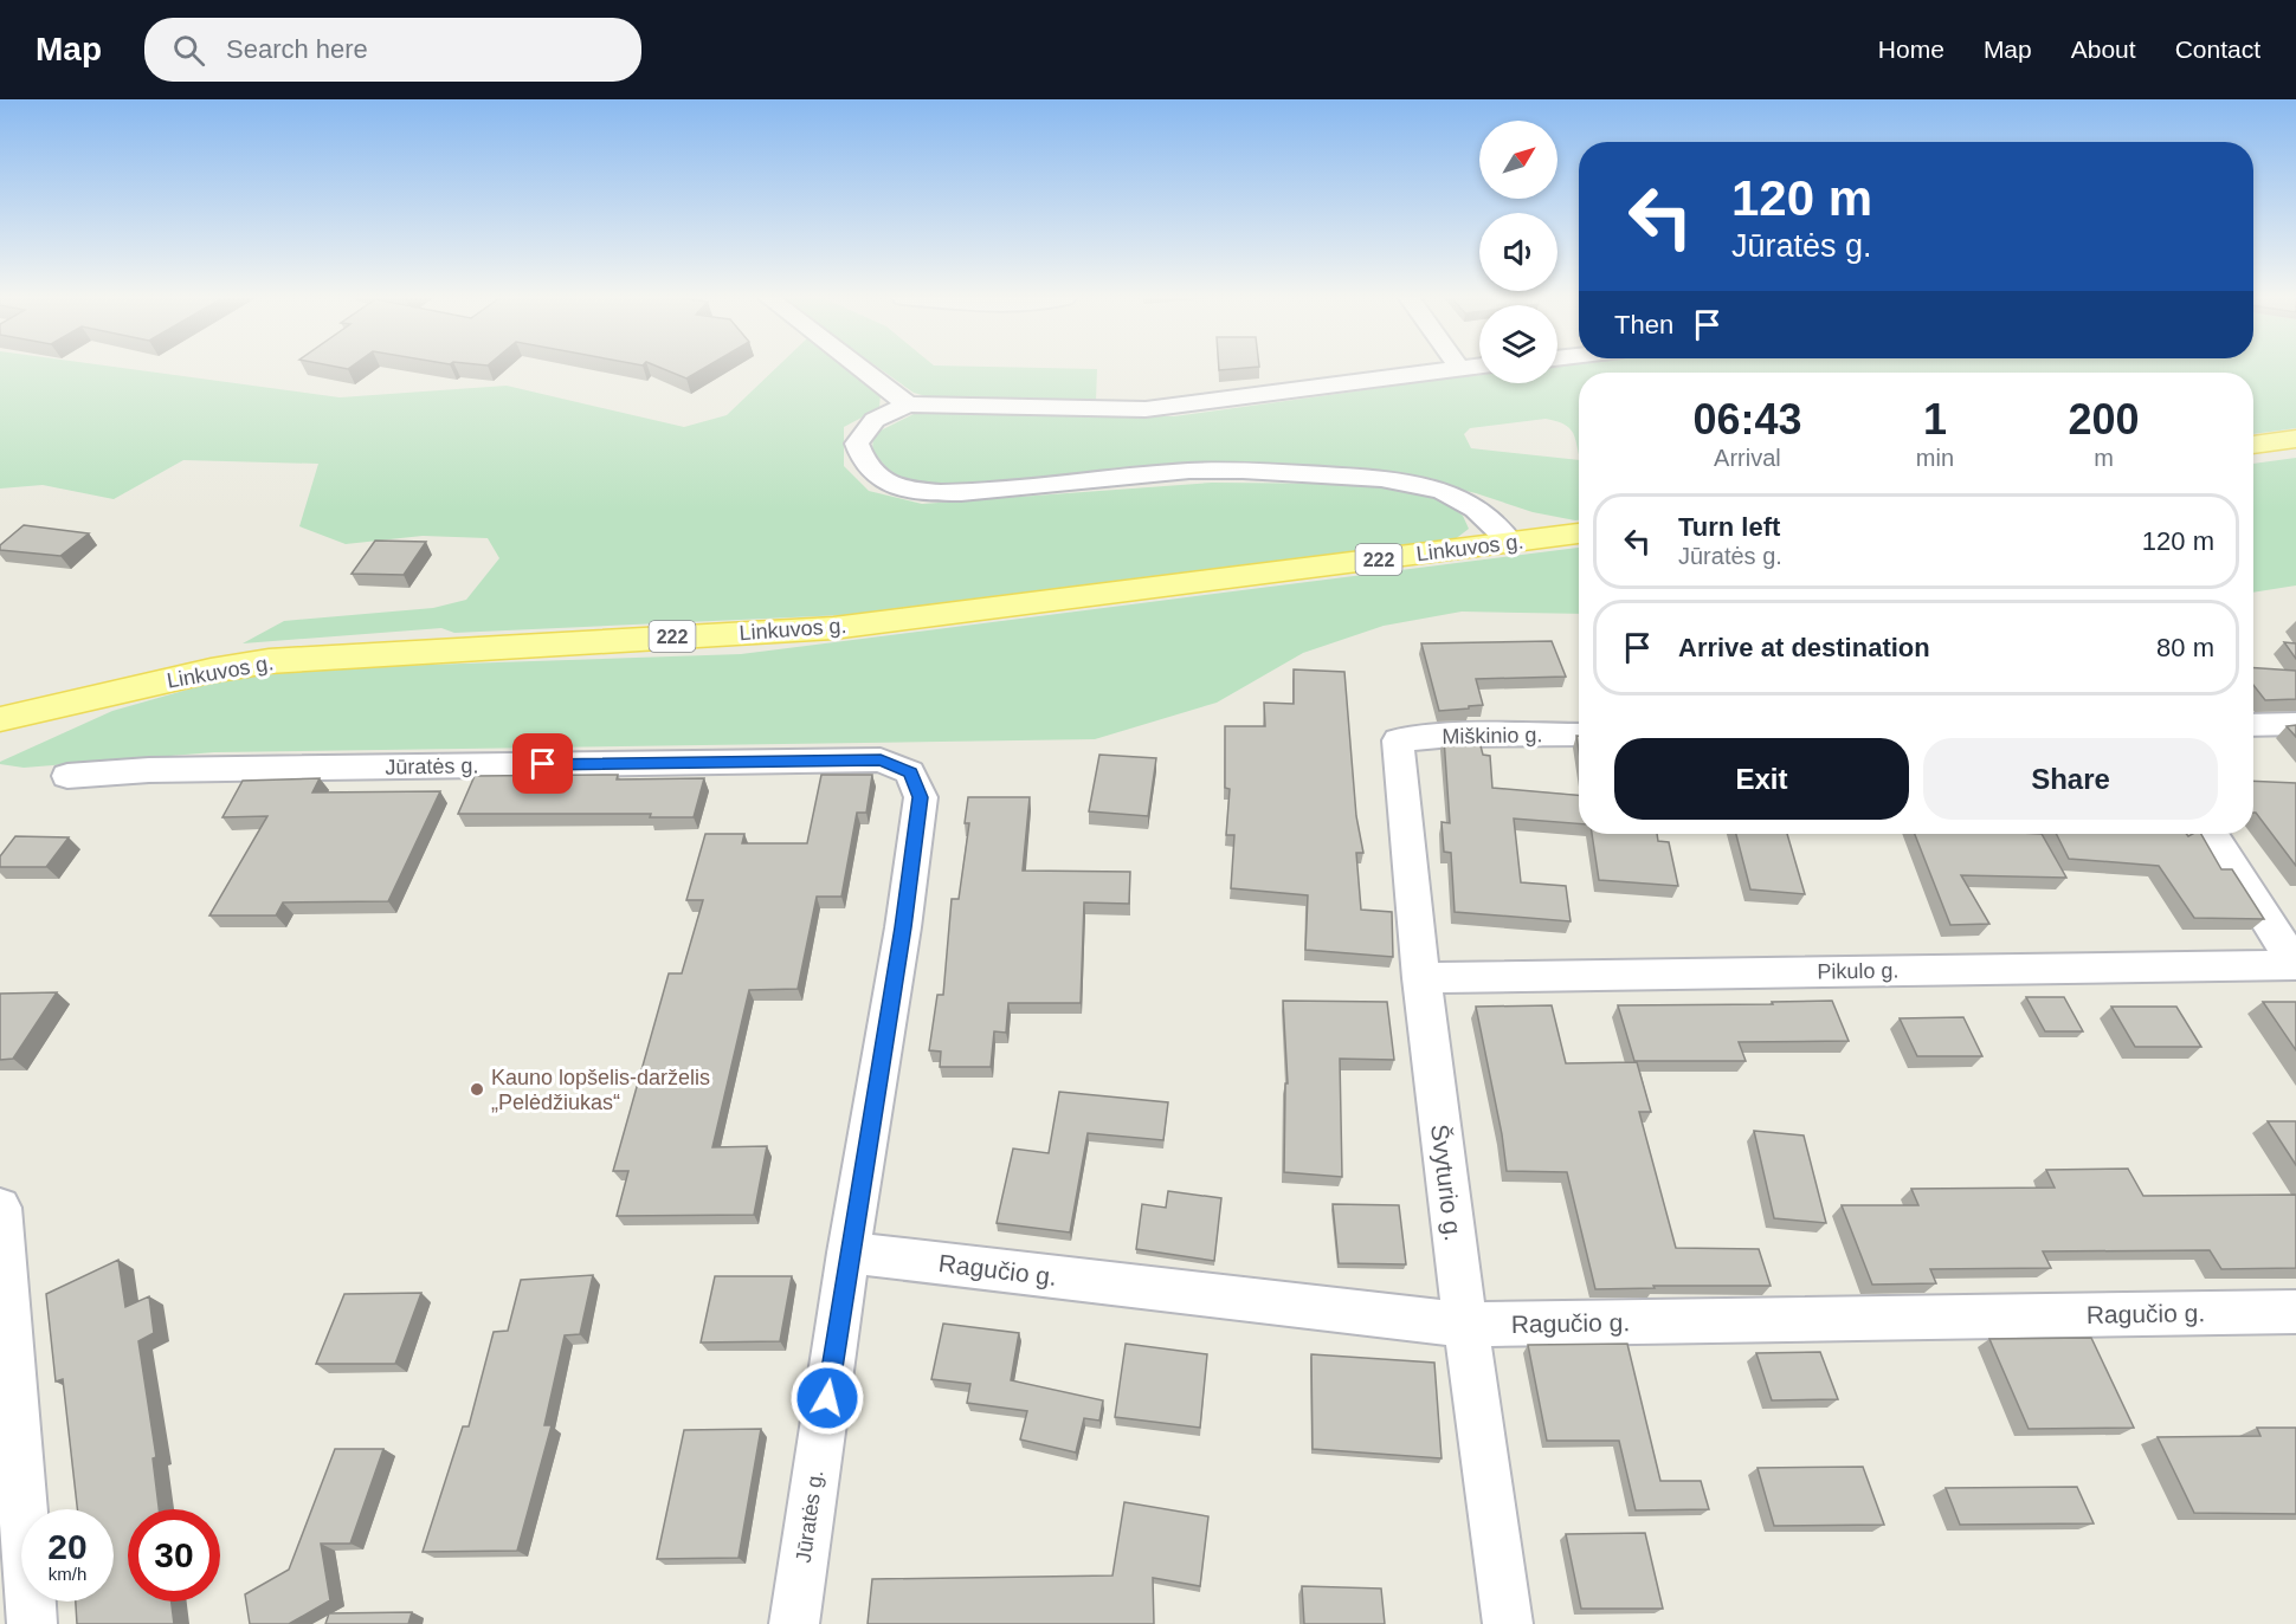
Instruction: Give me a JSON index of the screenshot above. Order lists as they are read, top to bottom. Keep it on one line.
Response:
{"streets":{"main road":["Linkuvos g.","222"],"street":["Miškinio g.","Jūratės g.","Pikulo g.","Švyturio g.","Ragučio g."]},"crossings":[["Miškinio g.","Švyturio g."],["Jūratės g.","Ragučio g."],["Pikulo g.","Švyturio g."],["Švyturio g.","Ragučio g."]],"places":["Kauno lopšelis-darželis „Pelėdžiukas“"],"north":"top right","page":{"header":"Map","search":"Search here","nav":["Home","Map","About","Contact"],"turn":["120 m","Jūratės g."],"then":"Then","eta":["06:43","Arrival","1","min","200","m"],"list":[{"name":"Turn left","note":"Jūratės g.","value":"120 m"},{"name":"Arrive at destination","value":"80 m"}],"buttons":["Exit","Share"],"speed":"20 km/h","limit":"30"}}
